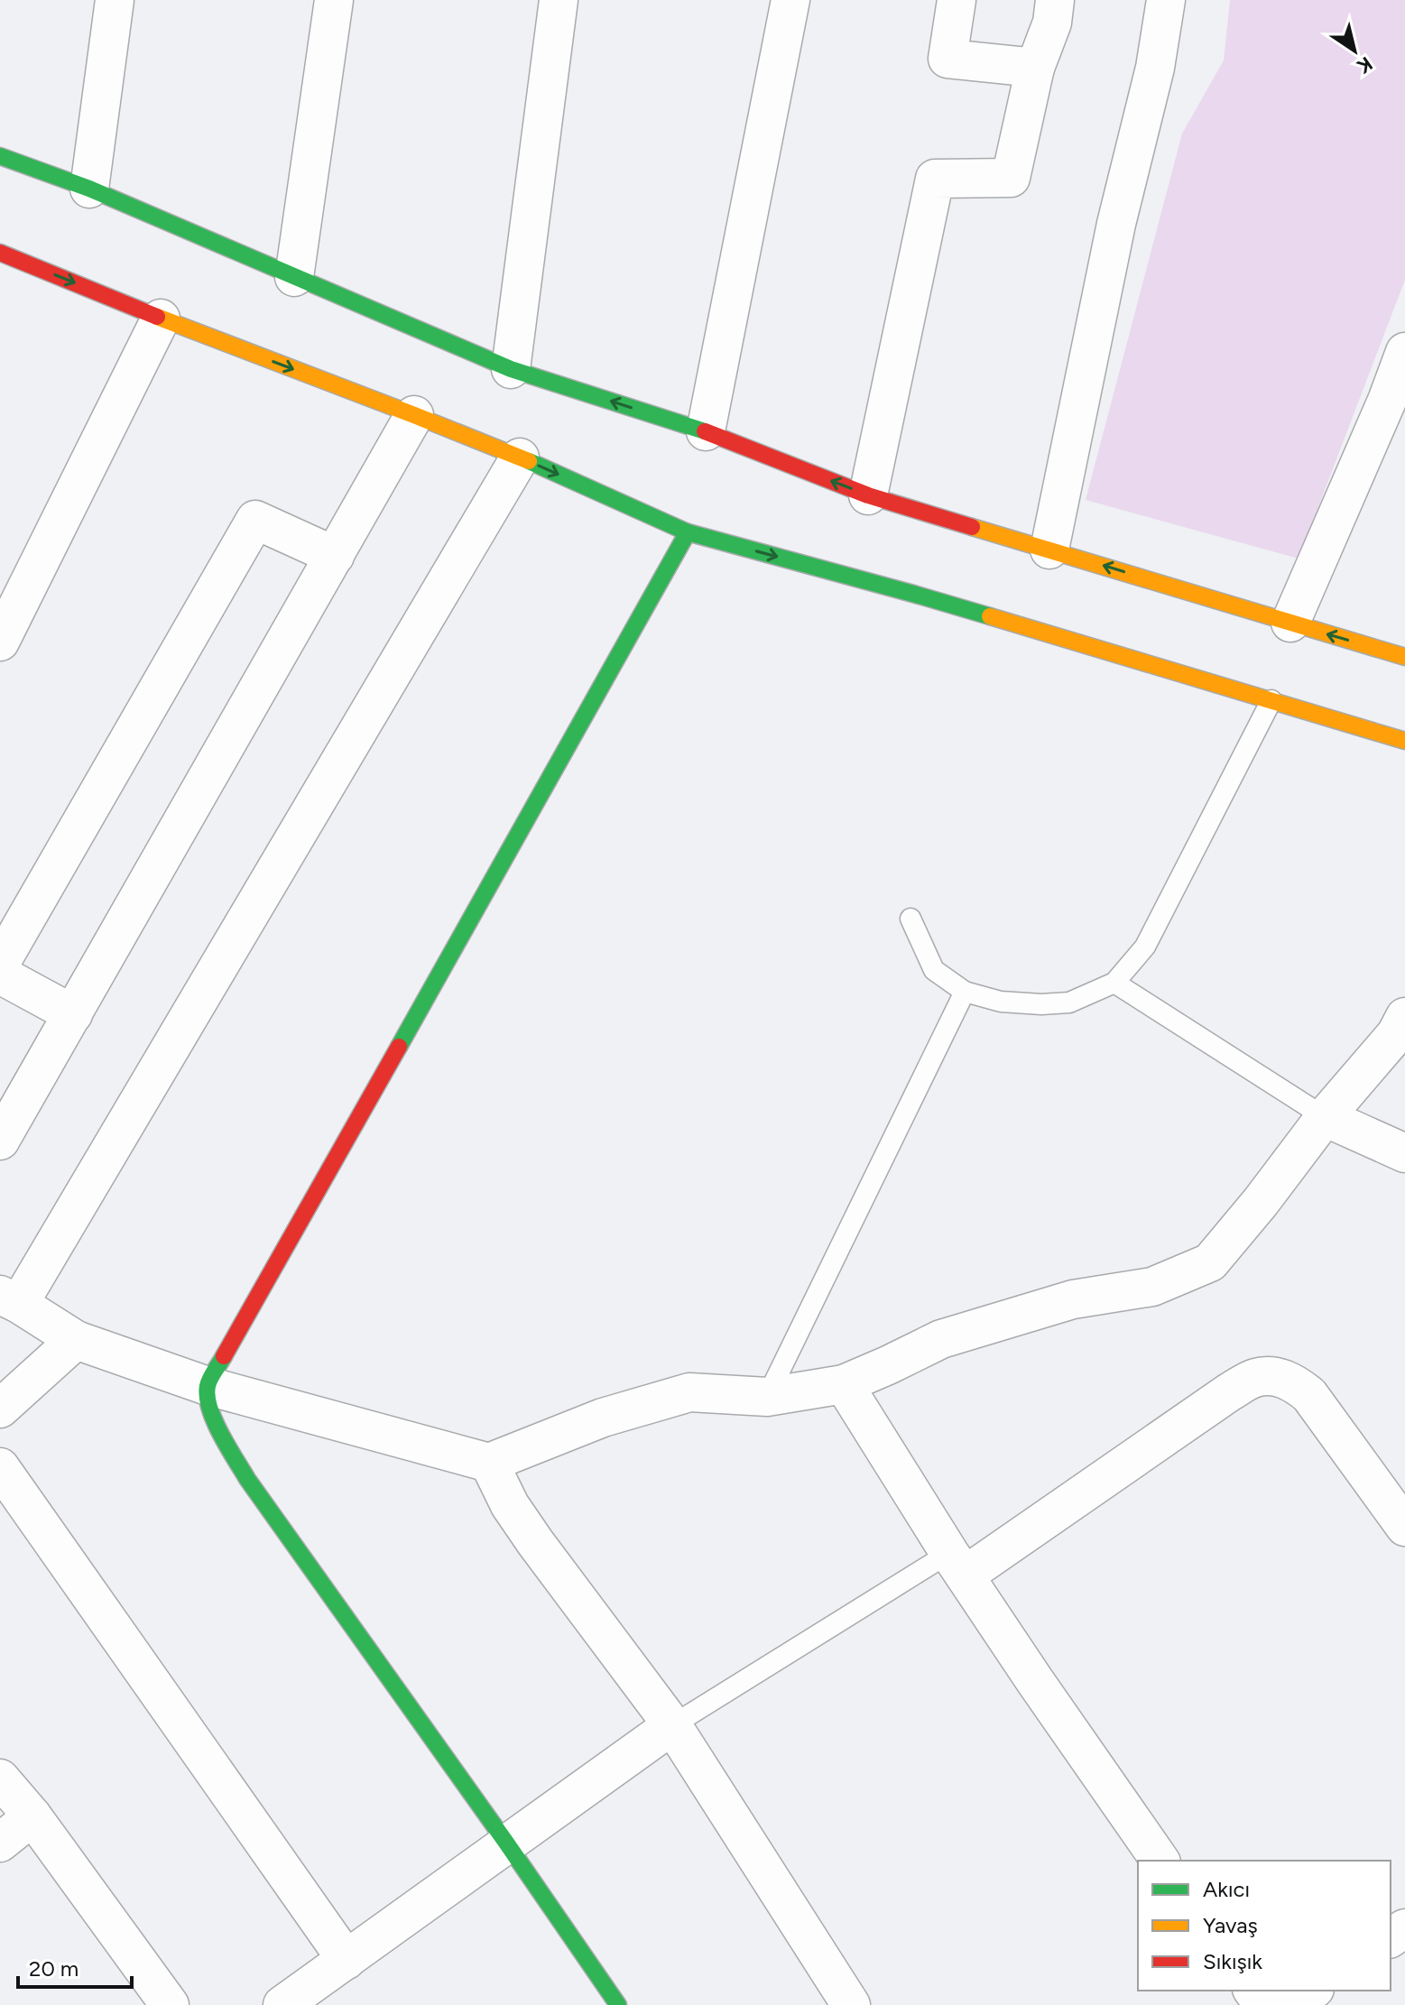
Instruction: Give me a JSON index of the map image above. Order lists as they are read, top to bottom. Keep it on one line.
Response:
{"legend":["Akıcı","Yavaş","Sıkışık"],"scale_bar":"20 m","north":"bottom right"}
